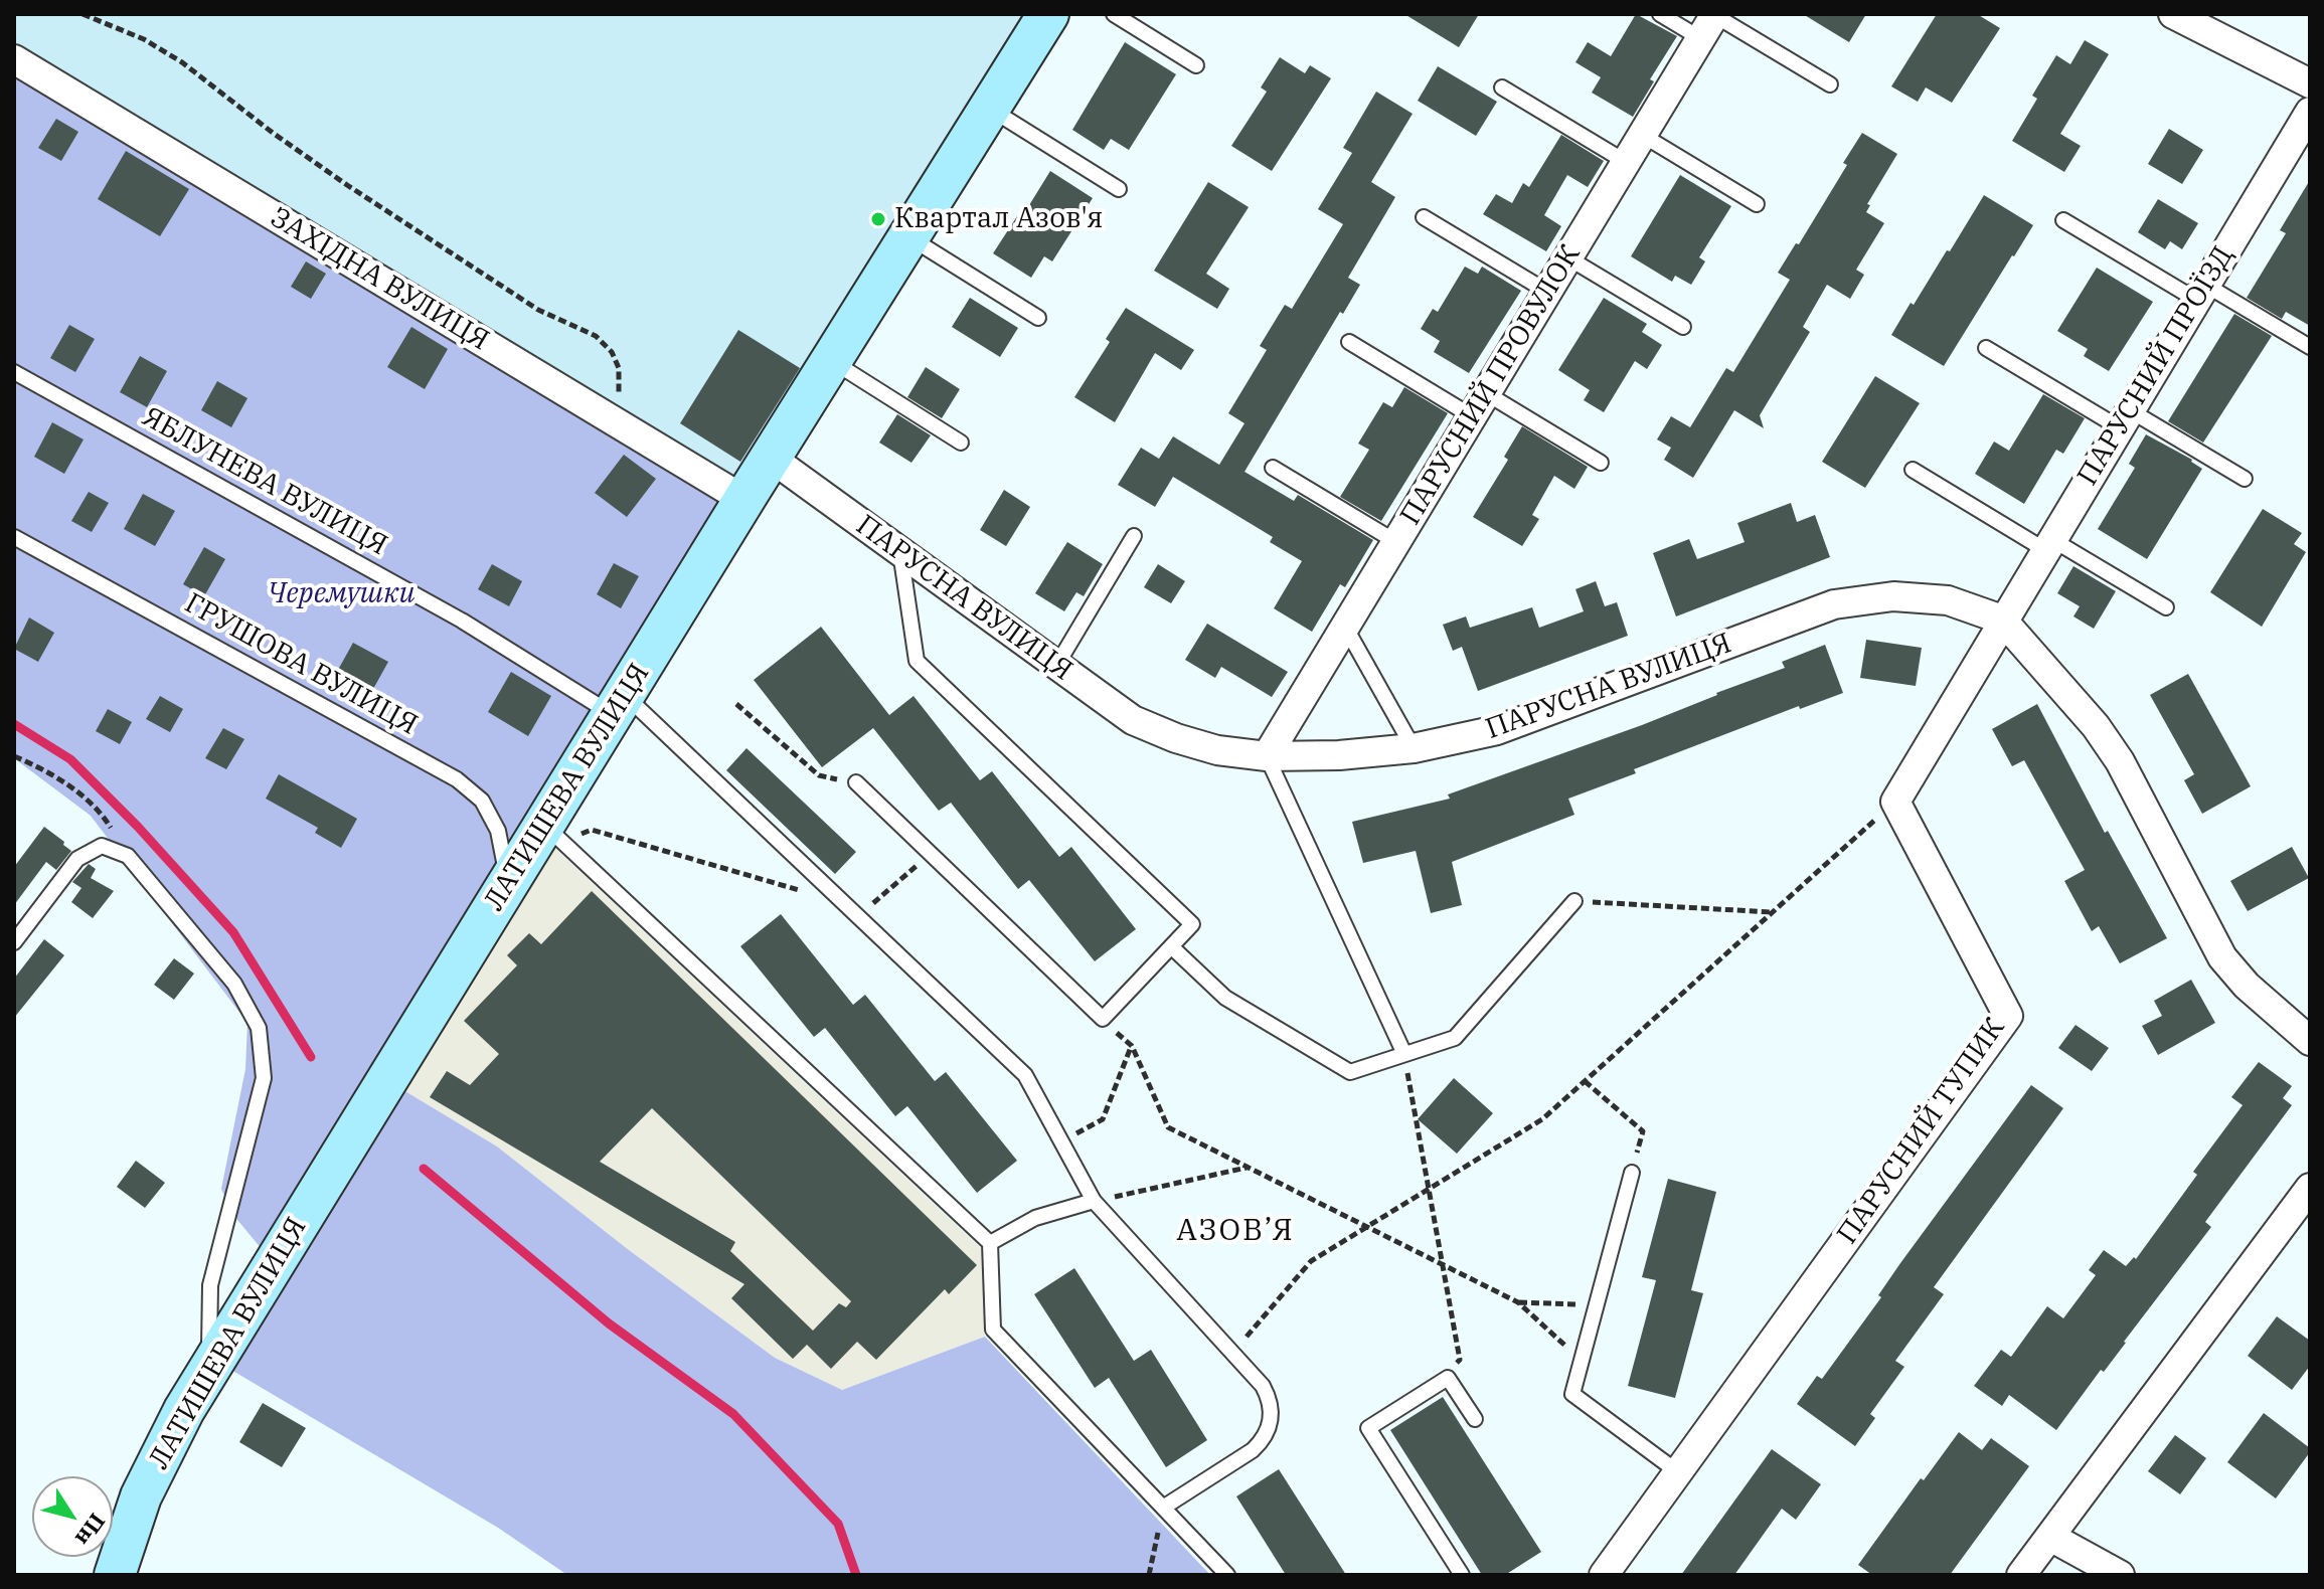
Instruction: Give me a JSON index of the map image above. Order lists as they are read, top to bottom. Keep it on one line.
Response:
{"streets":{"street":["ЗАХІДНА ВУЛИЦЯ","ПАРУСНИЙ ПРОЇЗД","ПАРУСНИЙ ПРОВУЛОК","ПАРУСНА ВУЛИЦЯ","ЛАТИШЕВА ВУЛИЦЯ","ПАРУСНИЙ ТУПИК"],"lane":["ЯБЛУНЕВА ВУЛИЦЯ","ГРУШОВА ВУЛИЦЯ"]},"crossings":[["ЗАХІДНА ВУЛИЦЯ","ЛАТИШЕВА ВУЛИЦЯ"],["ПАРУСНИЙ ПРОЇЗД","ПАРУСНА ВУЛИЦЯ"],["ПАРУСНИЙ ПРОВУЛОК","ПАРУСНА ВУЛИЦЯ"],["ЯБЛУНЕВА ВУЛИЦЯ","ЛАТИШЕВА ВУЛИЦЯ"],["ПАРУСНА ВУЛИЦЯ","ЛАТИШЕВА ВУЛИЦЯ"],["ГРУШОВА ВУЛИЦЯ","ЛАТИШЕВА ВУЛИЦЯ"]],"districts":["АЗОВ’Я"],"parks":["Черемушки"],"places":["Квартал Азов'я"],"north":"bottom right"}
